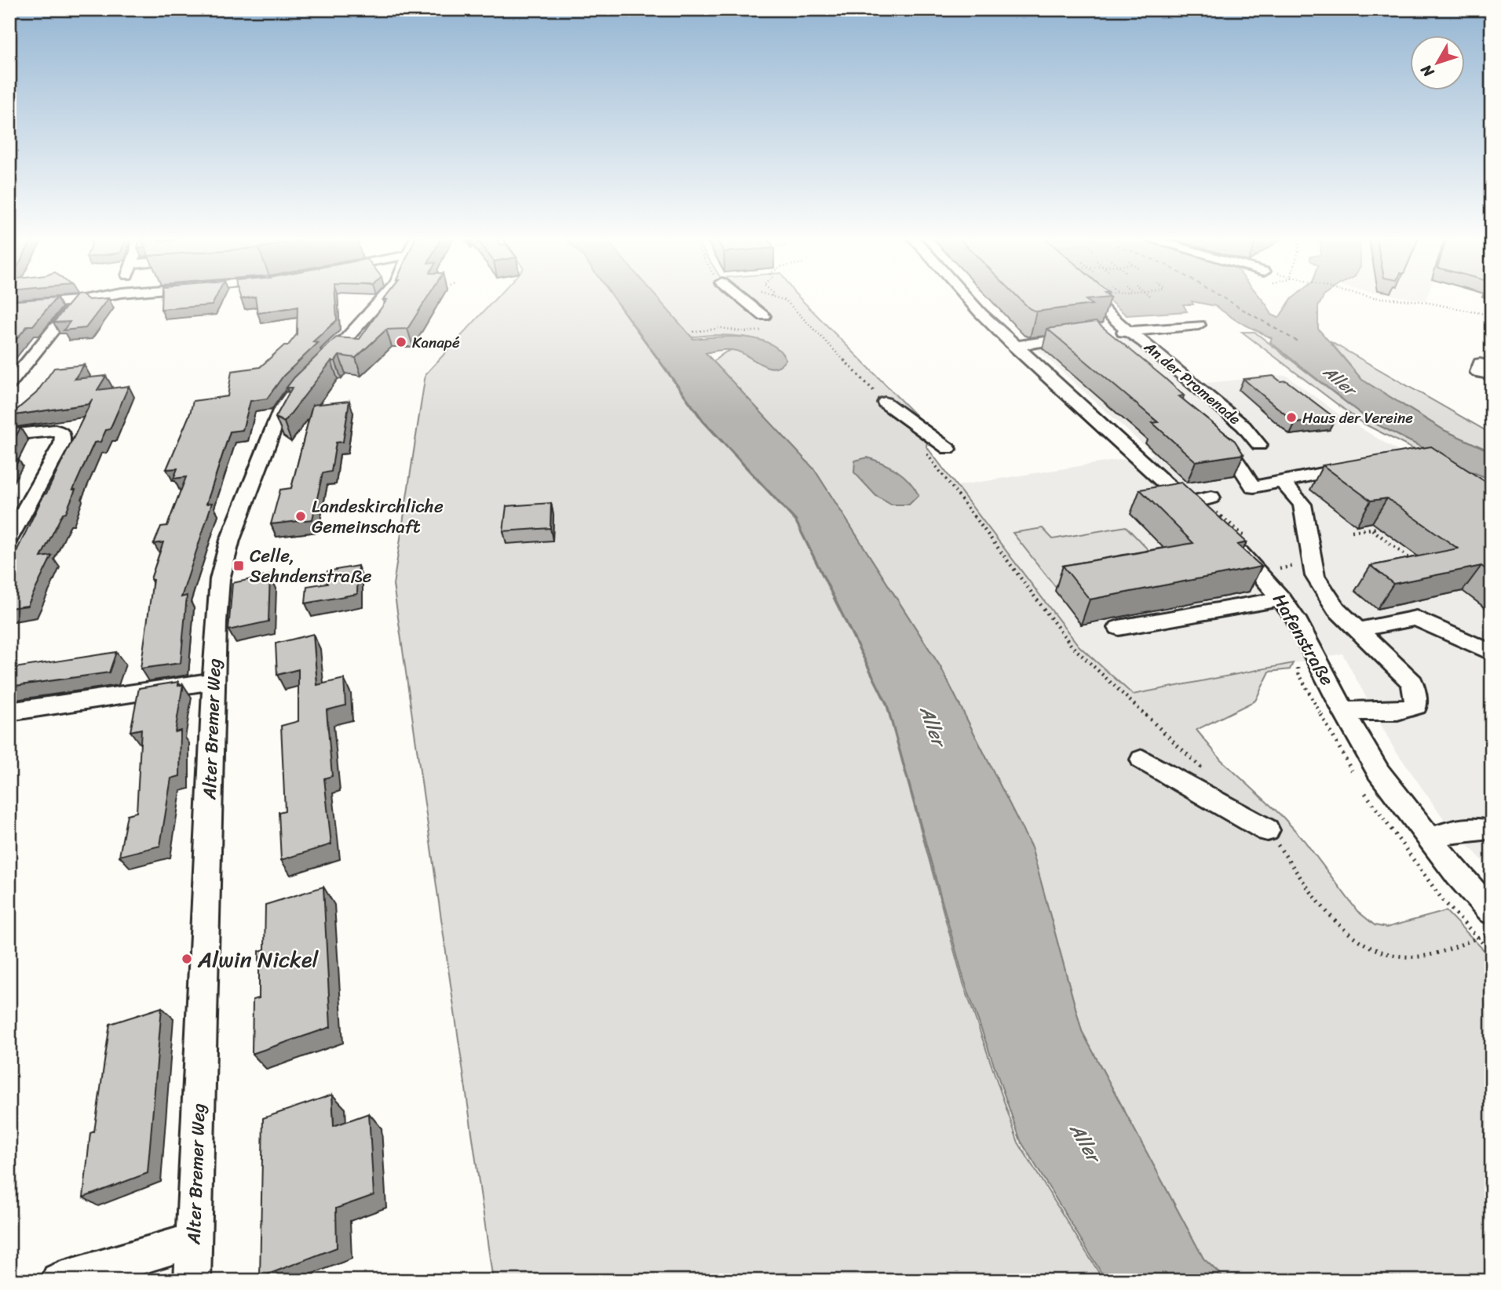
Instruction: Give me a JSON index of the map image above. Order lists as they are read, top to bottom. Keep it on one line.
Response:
{"streets":{"street":["An der Promenade","Hafenstraße","Alter Bremer Weg"]},"water":["Aller"],"places":{"other":["Kanapé","Haus der Vereine","Landeskirchliche Gemeinschaft","Alwin Nickel"],"transit":["Celle, Sehndenstraße"]},"north":"bottom left"}
